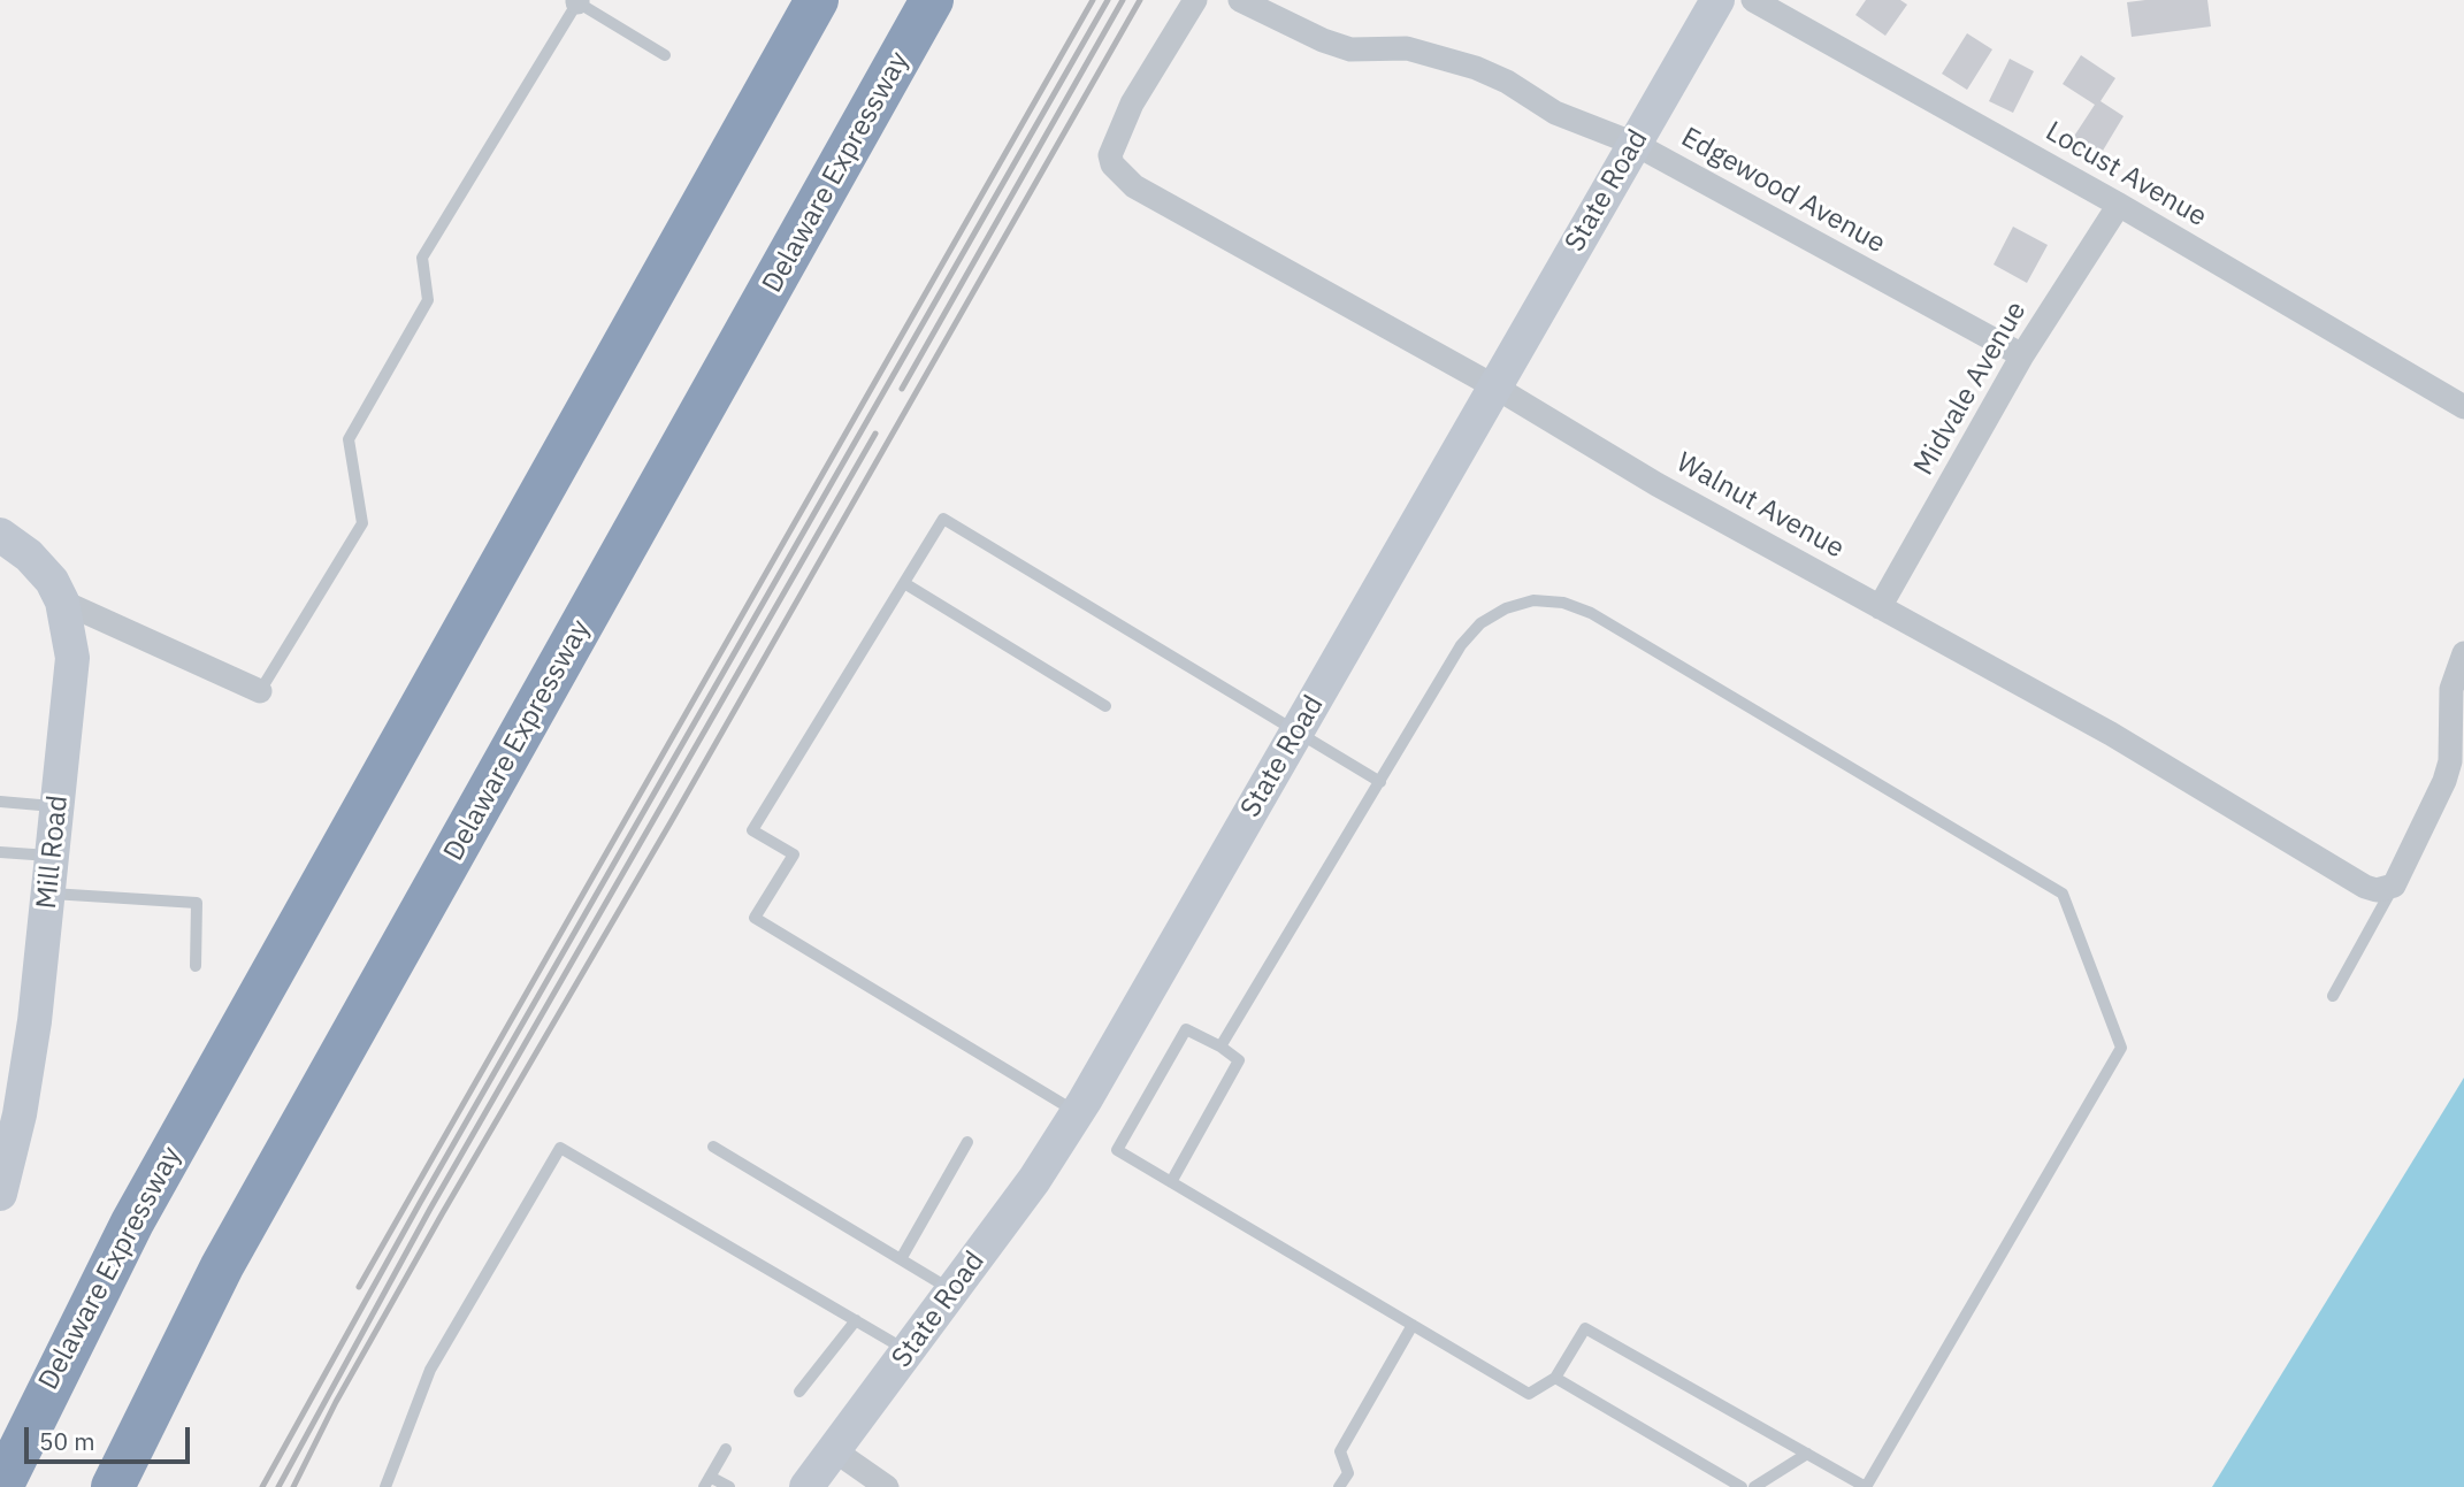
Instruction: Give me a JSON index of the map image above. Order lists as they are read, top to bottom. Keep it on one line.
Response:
{"streets":{"highway":["Delaware Expressway"],"main road":["State Road","Mill Road"],"street":["Locust Avenue","Edgewood Avenue","Midvale Avenue","Walnut Avenue"]},"crossings":[["Locust Avenue","Midvale Avenue"],["State Road","Edgewood Avenue"],["State Road","Walnut Avenue"],["Edgewood Avenue","Midvale Avenue"],["Midvale Avenue","Walnut Avenue"]],"scale_bar":"50 m"}
